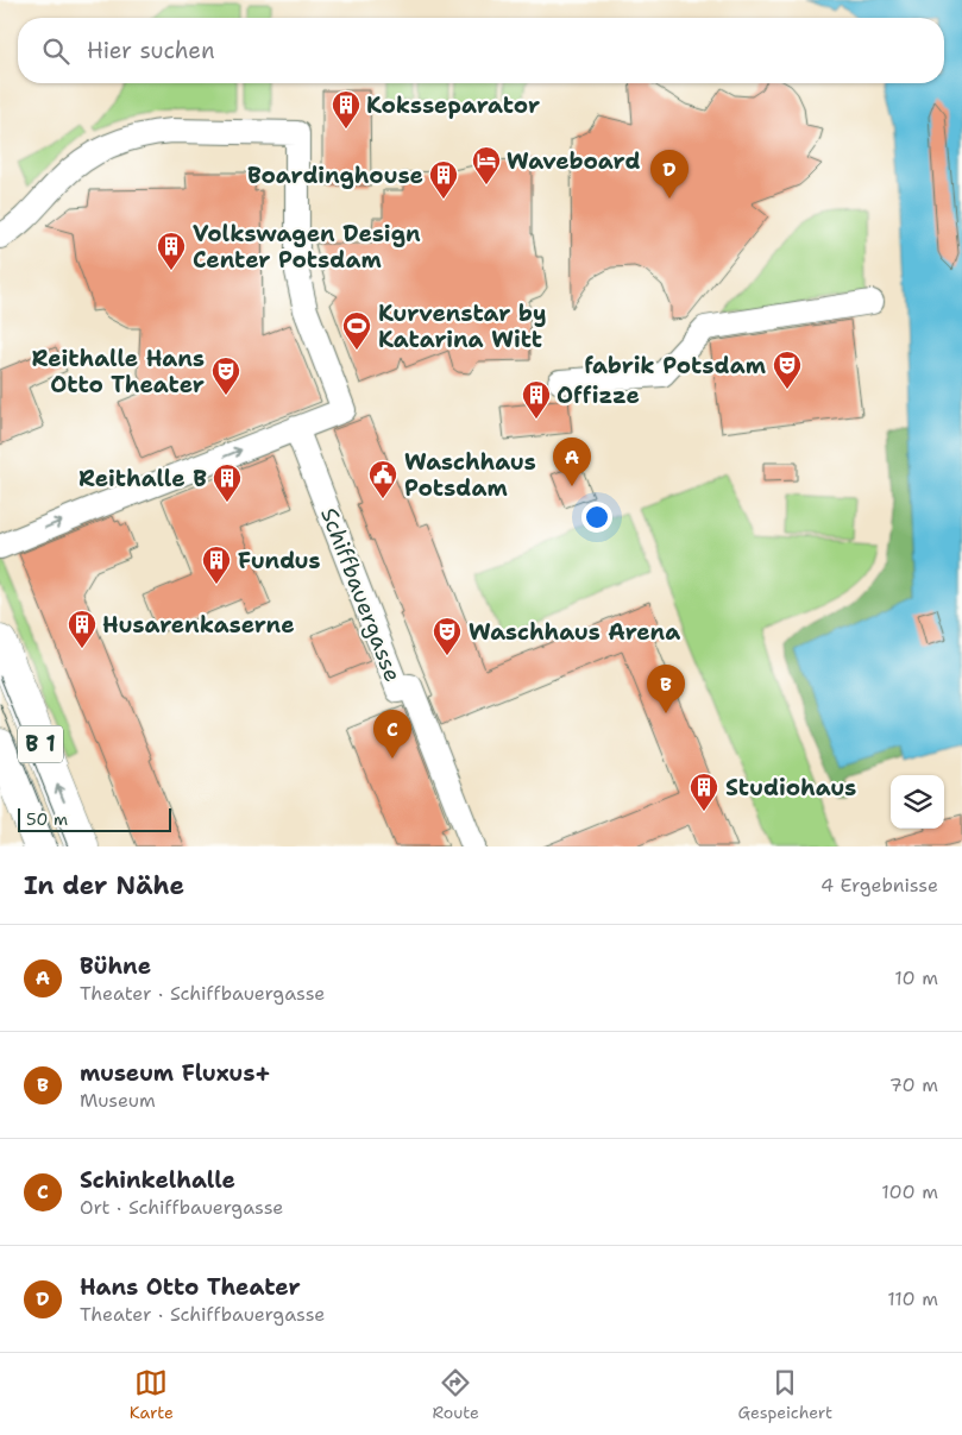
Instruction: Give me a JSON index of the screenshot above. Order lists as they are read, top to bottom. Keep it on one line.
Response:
{"streets":{"main road":["B 1"],"street":["Schiffbauergasse"]},"places":{"building":["Koksseparator","Boardinghouse","Volkswagen Design Center Potsdam","Offizze","Reithalle B","Fundus","Husarenkaserne","Studiohaus"],"hotel":["Waveboard"],"sports":["Kurvenstar by Katarina Witt"],"theatre":["fabrik Potsdam","Reithalle Hans Otto Theater","Waschhaus Arena"],"public building":["Waschhaus Potsdam"]},"scale_bar":"50 m","page":{"search":"Hier suchen","pins":["D","A","B","C"],"scale":"50 m","heading":["In der Nähe","4 Ergebnisse"],"list":[{"mark":"A","name":"Bühne","note":"Theater · Schiffbauergasse","value":"10 m"},{"mark":"B","name":"museum Fluxus+","note":"Museum","value":"70 m"},{"mark":"C","name":"Schinkelhalle","note":"Ort · Schiffbauergasse","value":"100 m"},{"mark":"D","name":"Hans Otto Theater","note":"Theater · Schiffbauergasse","value":"110 m"}],"nav":["Karte","Route","Gespeichert"]}}
